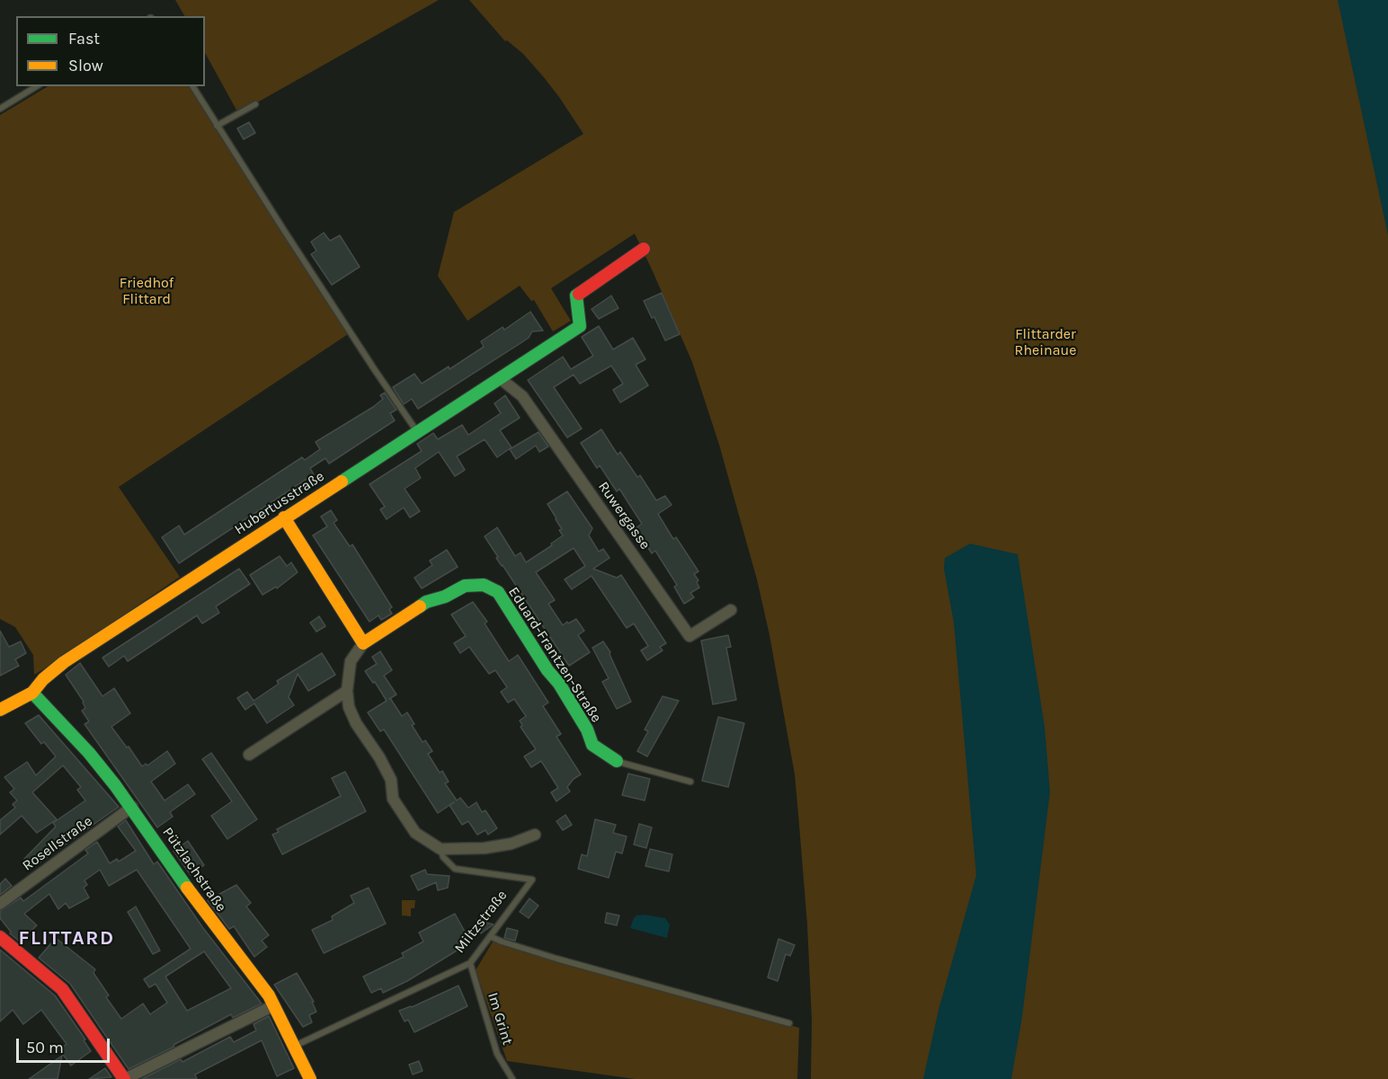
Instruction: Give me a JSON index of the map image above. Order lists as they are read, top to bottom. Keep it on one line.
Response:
{"streets":{"street":["Hubertusstraße","Ruwergasse","Eduard-Frantzen-Straße","Rosellstraße","Pützlachstraße","Miltzstraße"],"lane":["Im Grint"]},"crossings":[["Hubertusstraße","Ruwergasse"],["Hubertusstraße","Pützlachstraße"],["Eduard-Frantzen-Straße","Miltzstraße"],["Rosellstraße","Pützlachstraße"],["Pützlachstraße","Miltzstraße"],["Miltzstraße","Im Grint"]],"districts":["FLITTARD"],"parks":["Friedhof Flittard","Flittarder Rheinaue"],"legend":["Fast","Slow"],"scale_bar":"50 m"}
